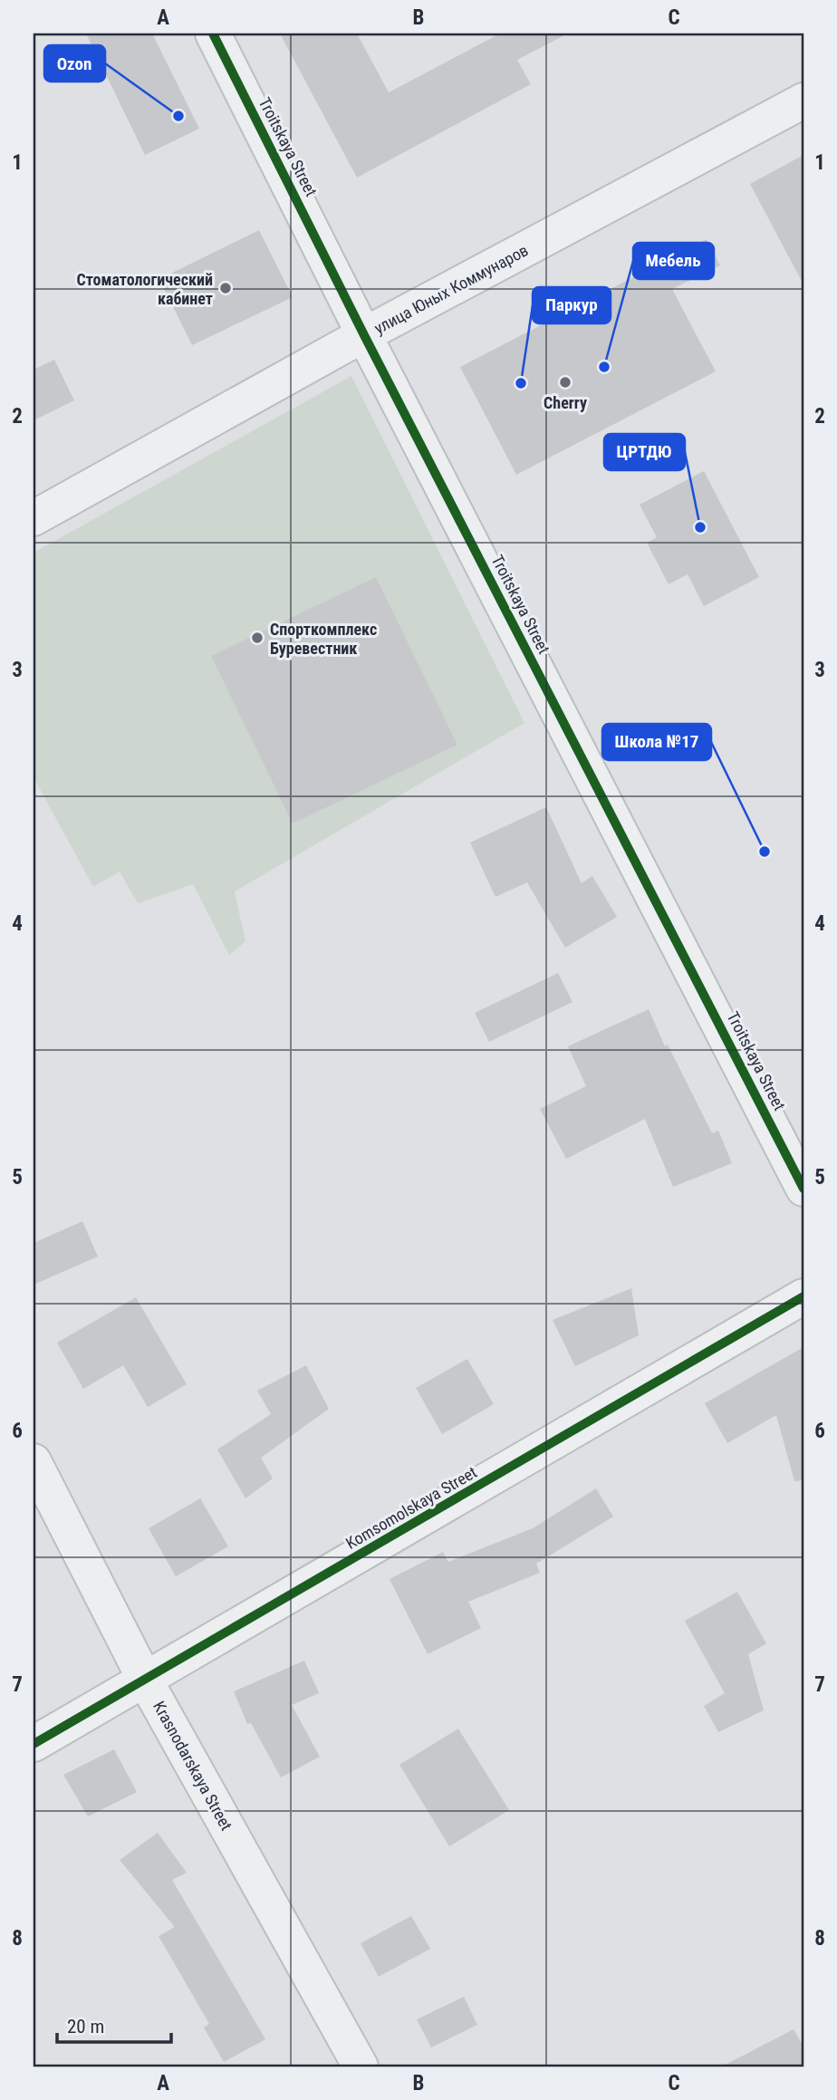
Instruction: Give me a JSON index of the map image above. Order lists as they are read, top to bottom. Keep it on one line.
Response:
{"streets":{"street":["Troitskaya Street","улица Юных Коммунаров","Komsomolskaya Street","Krasnodarskaya Street"]},"crossings":[["Troitskaya Street","улица Юных Коммунаров"],["Komsomolskaya Street","Krasnodarskaya Street"]],"places":["Ozon","Стоматологический кабинет","Мебель","Cherry","Паркур","ЦРТДЮ","Cпорткомплекс Буревестник","Школа №17"],"scale_bar":"20 m","grid":{"columns":["A","B","C"],"rows":["1","2","3","4","5","6","7","8"]}}
